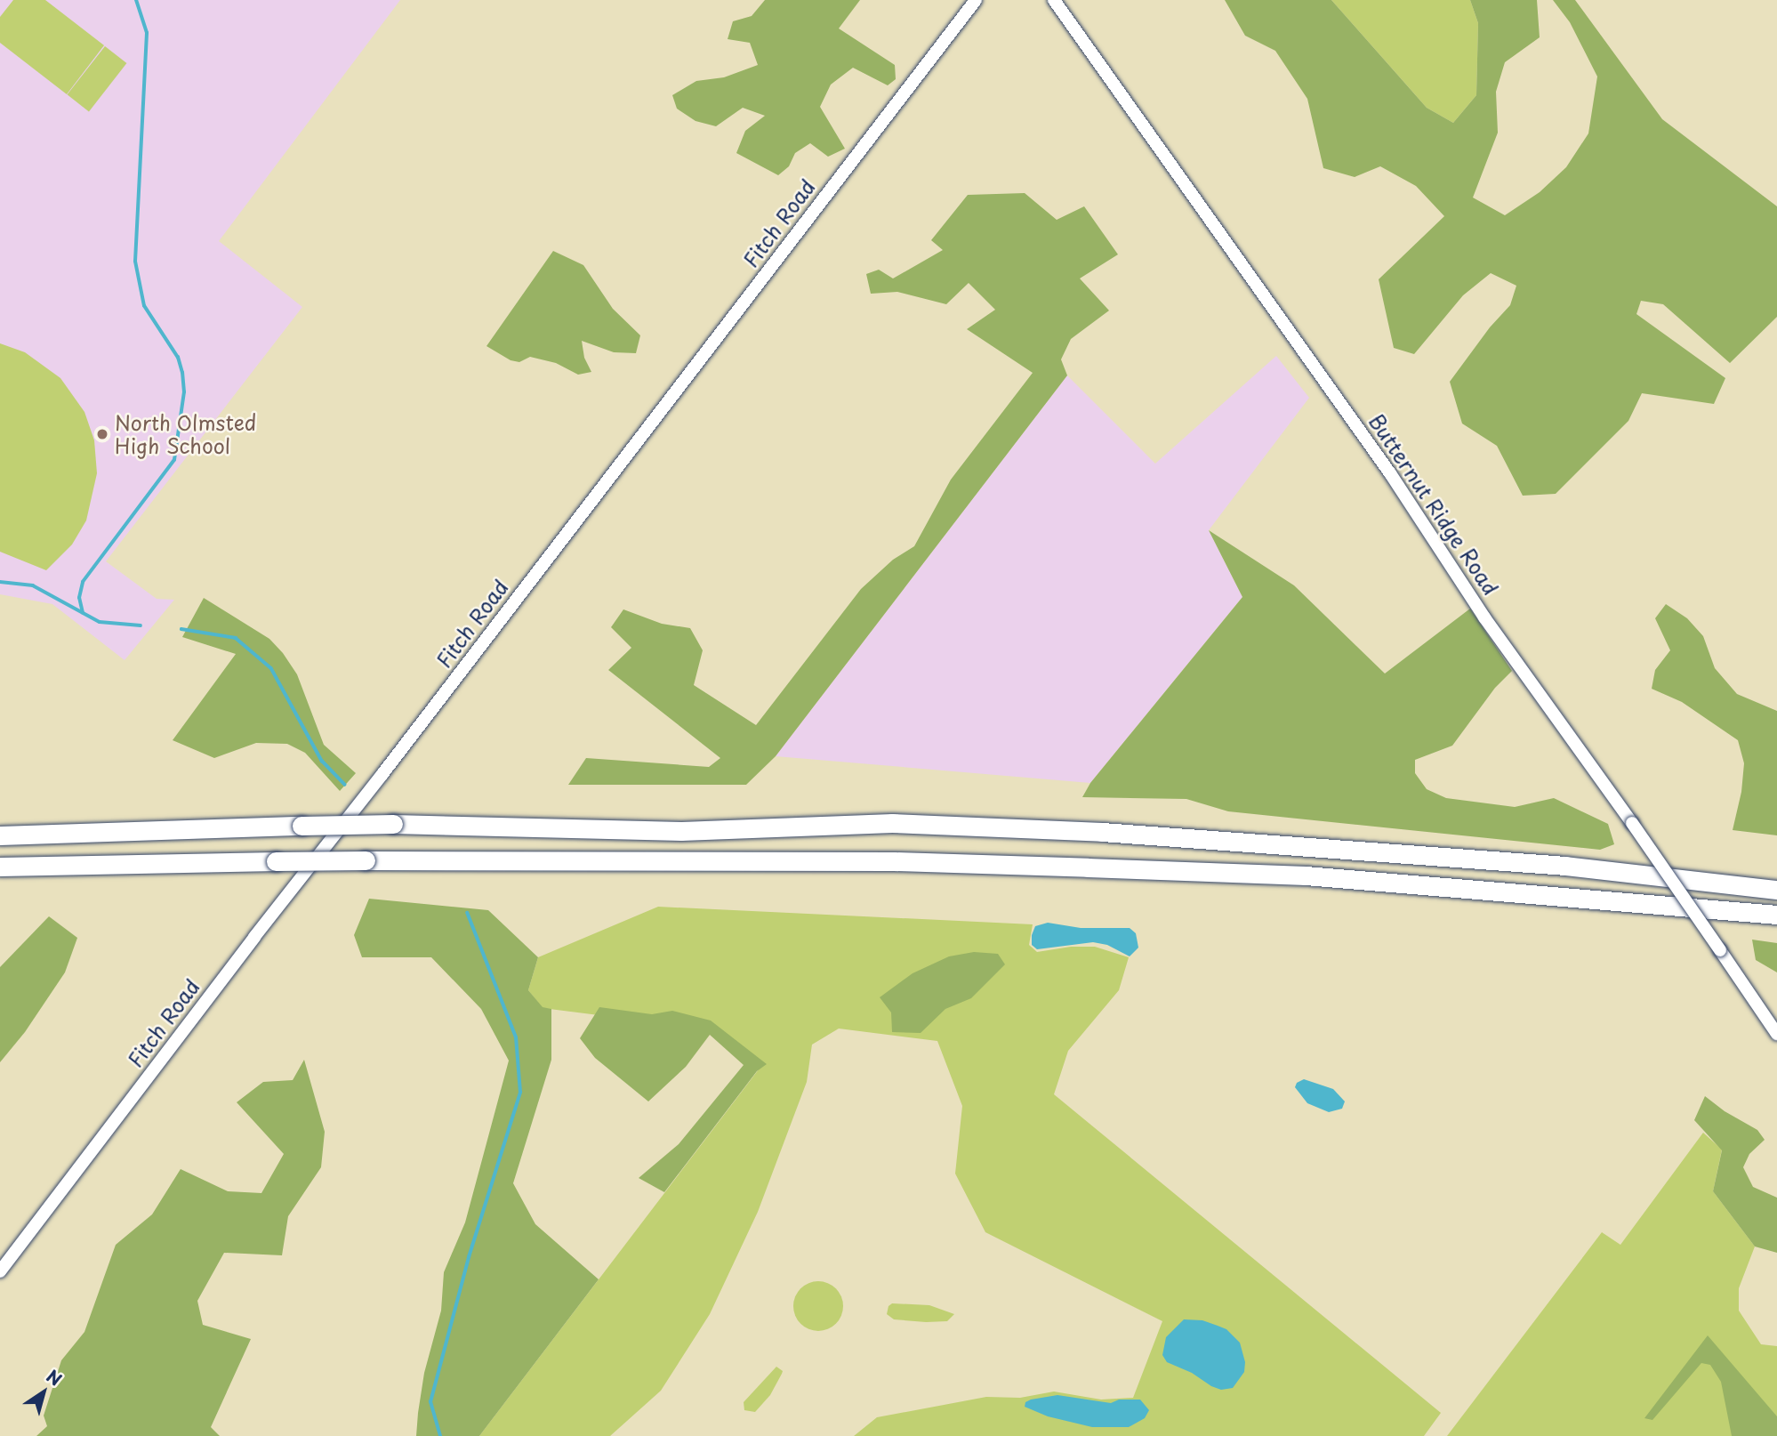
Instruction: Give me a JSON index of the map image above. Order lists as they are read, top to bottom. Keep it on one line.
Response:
{"streets":{"street":["Fitch Road","Butternut Ridge Road"]},"places":["North Olmsted High School"],"north":"top right"}
